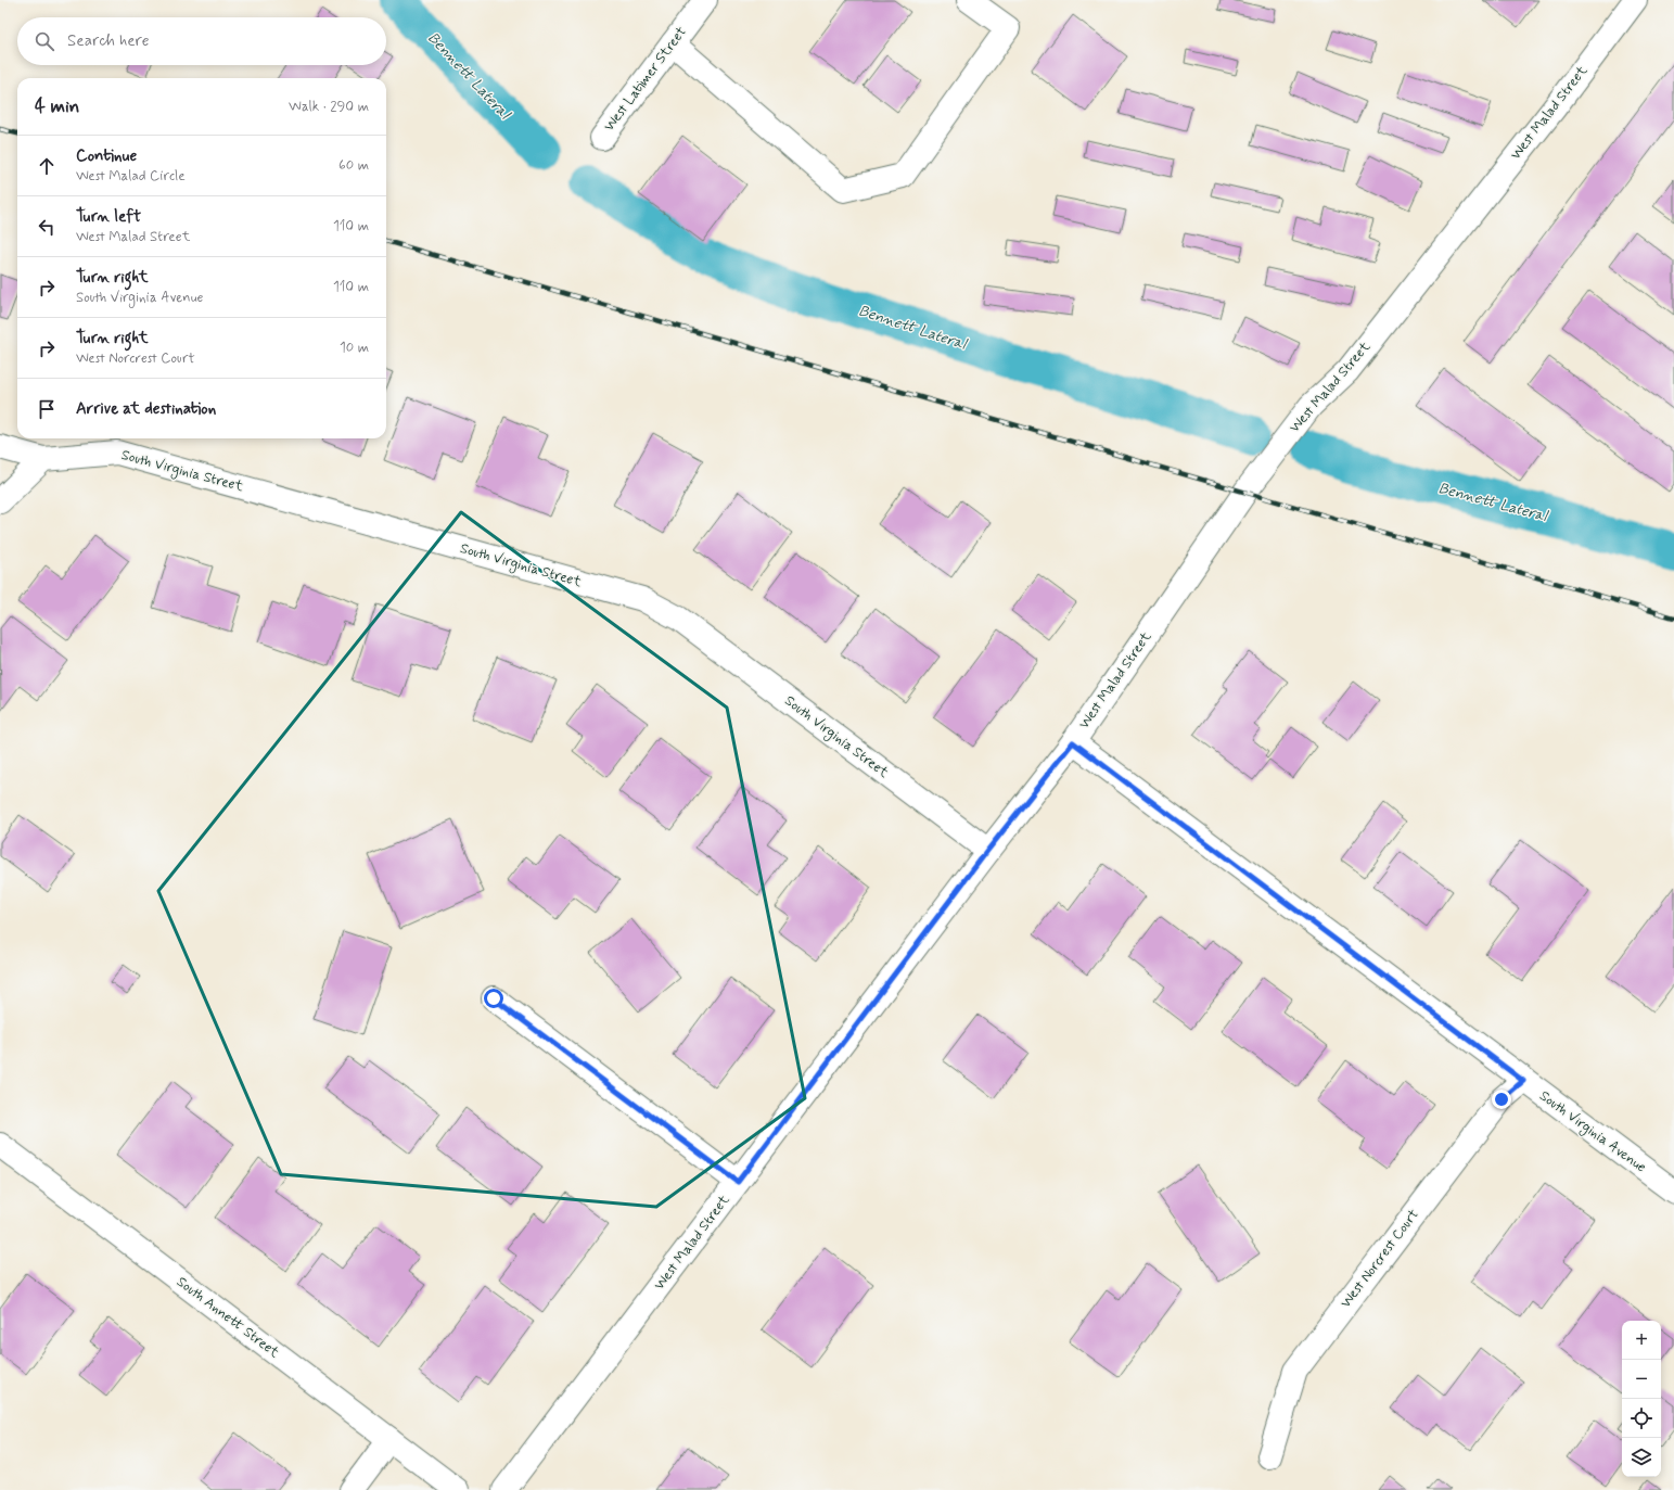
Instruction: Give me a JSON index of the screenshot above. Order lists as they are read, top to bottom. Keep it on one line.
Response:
{"streets":{"street":["West Latimer Street","West Malad Street","South Virginia Street","South Virginia Avenue","West Norcrest Court","South Annett Street"]},"crossings":[["West Malad Street","South Virginia Street"],["West Malad Street","South Virginia Avenue"],["South Virginia Avenue","West Norcrest Court"]],"water":["Bennett Lateral"],"page":{"search":"Search here","heading":["4 min","Walk · 290 m"],"list":[["Continue","West Malad Circle","60 m"],["Turn left","West Malad Street","110 m"],["Turn right","South Virginia Avenue","110 m"],["Turn right","West Norcrest Court","10 m"],"Arrive at destination"],"map_buttons":["+","−"]}}
